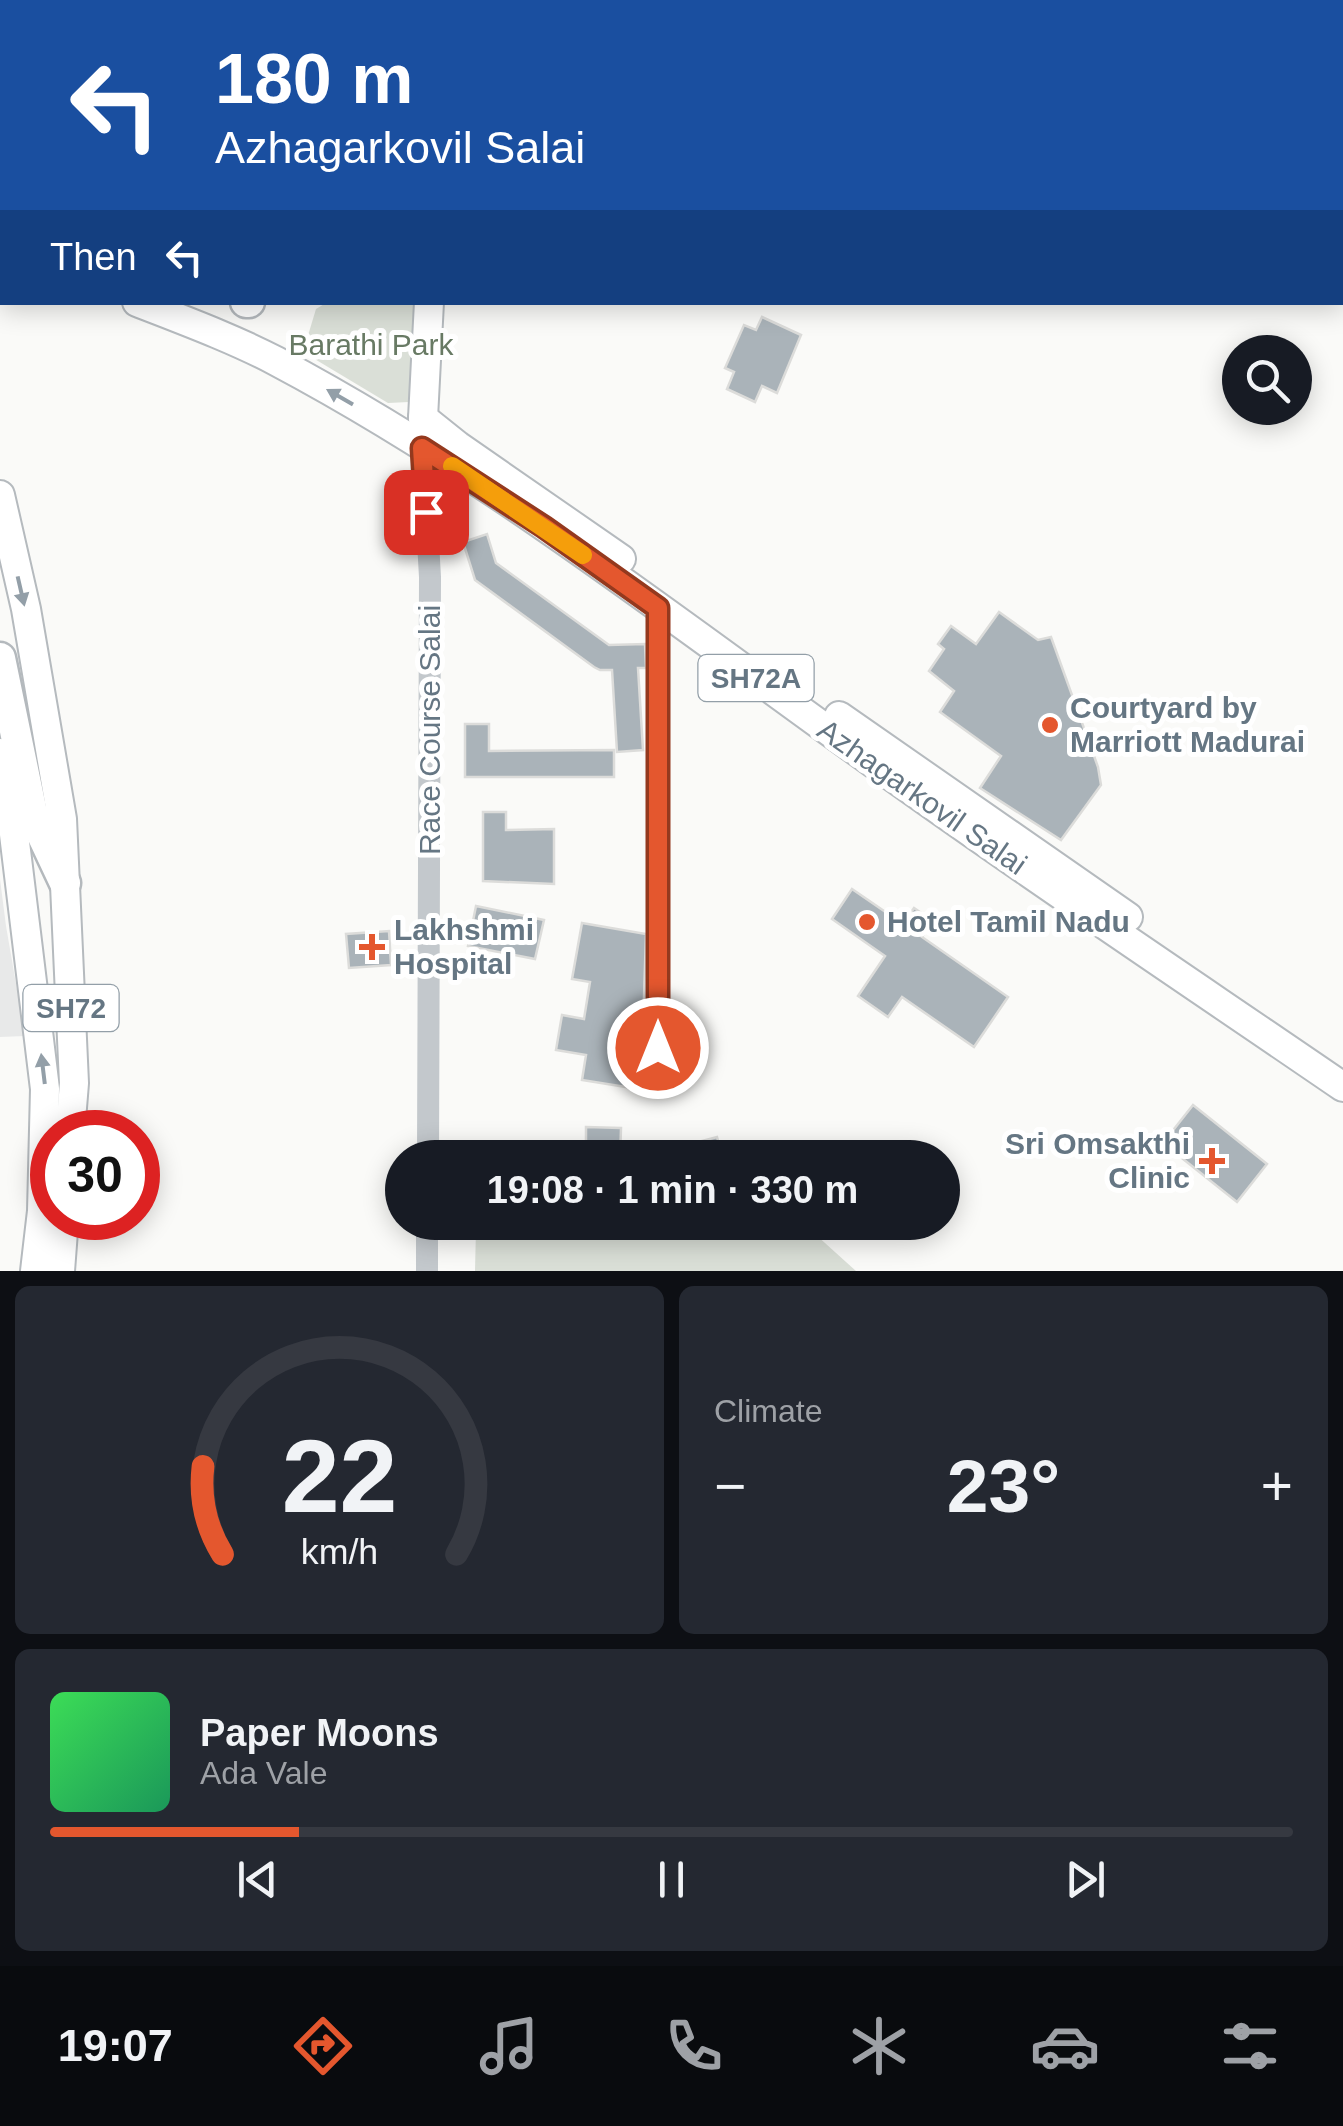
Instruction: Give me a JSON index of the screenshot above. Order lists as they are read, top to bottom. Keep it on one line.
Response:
{"streets":{"main road":["SH72A","Race Course Salai","Azhagarkovil Salai","SH72"]},"crossings":[["Race Course Salai","Azhagarkovil Salai"]],"parks":["Barathi Park"],"places":{"other":["Courtyard by Marriott Madurai","Hotel Tamil Nadu"],"health":["Lakhshmi Hospital","Sri Omsakthi Clinic"]},"page":{"turn":["180 m","Azhagarkovil Salai"],"then":"Then","limit":"30","trip":"19:08 · 1 min · 330 m","tile":"Climate","heat":["−","23°","+"],"song":["Paper Moons","Ada Vale"],"tabs":"19:07","gauge":["22","km/h"]}}
